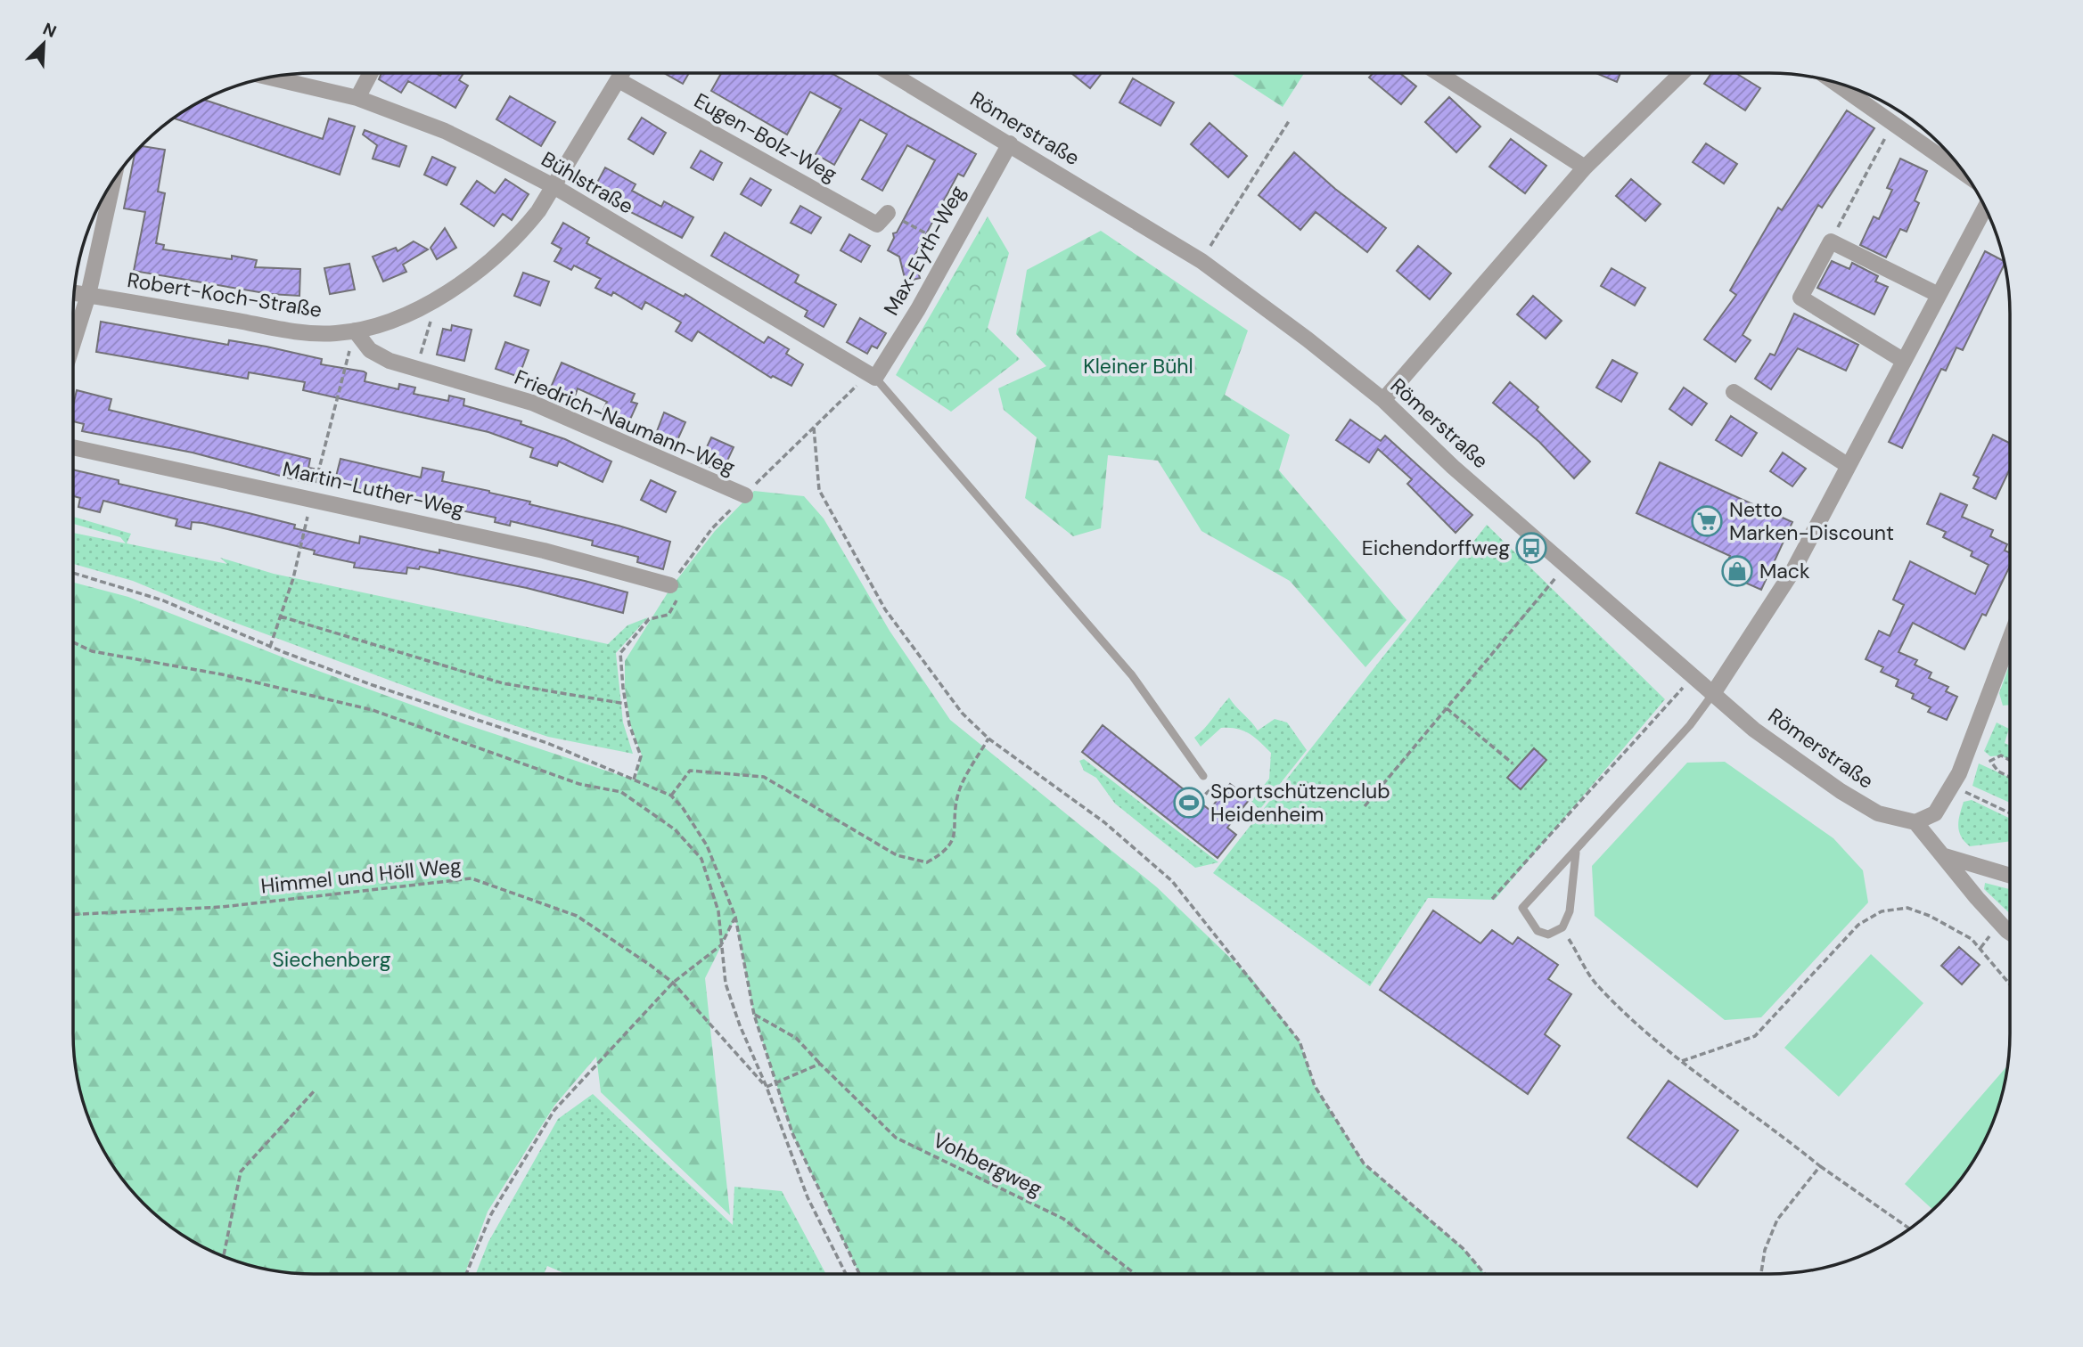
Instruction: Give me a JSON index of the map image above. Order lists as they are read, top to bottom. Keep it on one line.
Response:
{"streets":{"street":["Römerstraße","Eugen-Bolz-Weg","Bühlstraße","Max-Eyth-Weg","Robert-Koch-Straße","Friedrich-Naumann-Weg","Martin-Luther-Weg"],"path":["Himmel und Höll Weg","Vohbergweg"]},"crossings":[["Römerstraße","Max-Eyth-Weg"],["Eugen-Bolz-Weg","Robert-Koch-Straße"],["Bühlstraße","Max-Eyth-Weg"],["Bühlstraße","Robert-Koch-Straße"],["Robert-Koch-Straße","Friedrich-Naumann-Weg"]],"parks":["Kleiner Bühl","Siechenberg"],"places":{"supermarket":["Netto Marken-Discount"],"bus stop":["Eichendorffweg"],"shop":["Mack"],"sports":["Sportschützenclub Heidenheim"]},"north":"top right"}
